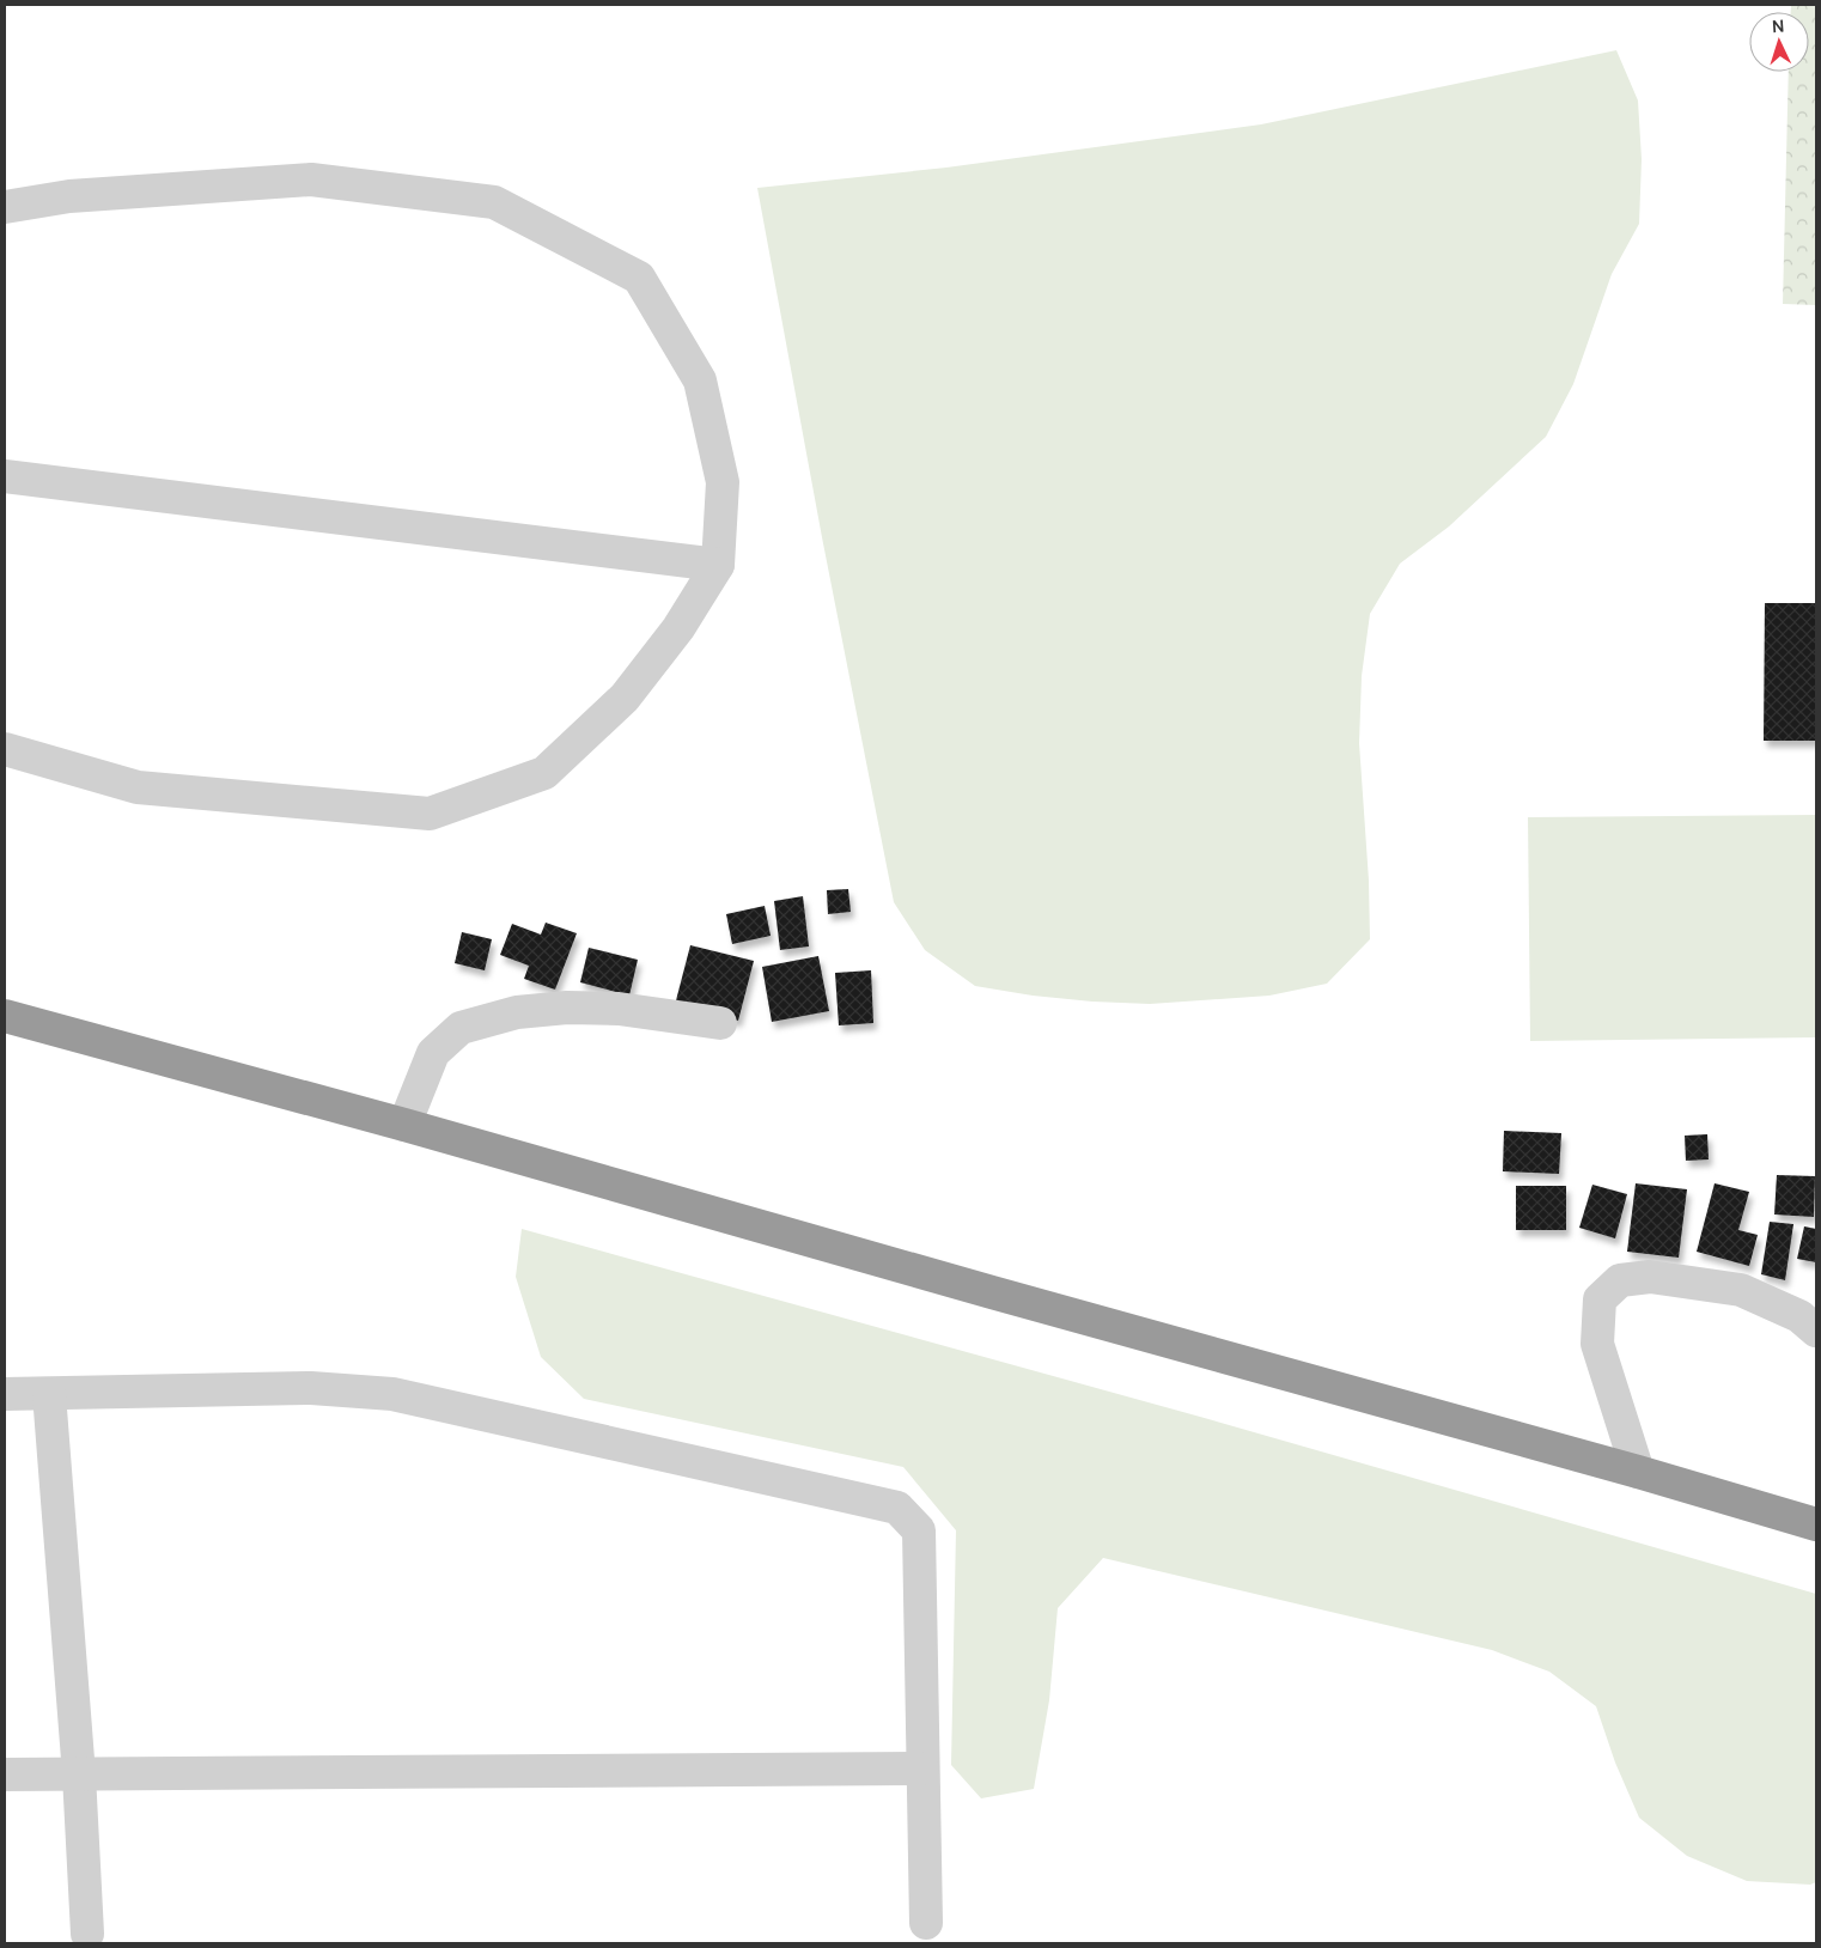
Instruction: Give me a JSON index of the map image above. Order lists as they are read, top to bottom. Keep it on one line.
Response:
{"north":"top"}
